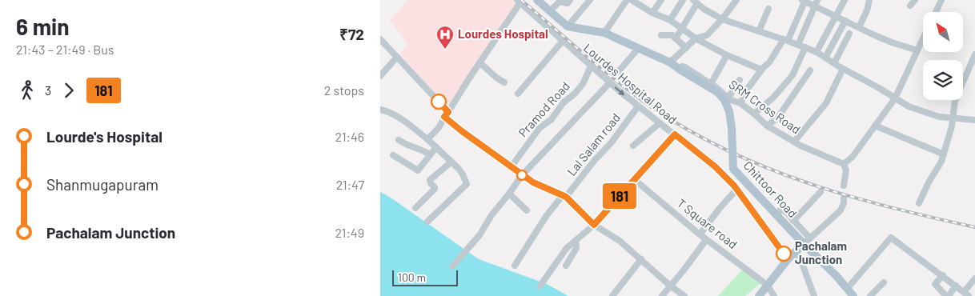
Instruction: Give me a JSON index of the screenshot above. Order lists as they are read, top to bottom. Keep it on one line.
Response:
{"streets":{"main road":["Chittoor Road"],"street":["Lourdes Hospital Road","SRM Cross Road","Pramod Road","Lal Salam road","T Square road"]},"crossings":[["Lourdes Hospital Road","Pramod Road"],["Lourdes Hospital Road","Lal Salam road"],["SRM Cross Road","Chittoor Road"]],"places":{"hospital":["Lourdes Hospital"],"other":["Pachalam Junction"]},"lines":["bus line 181"],"scale_bar":"100 m","north":"top left","page":{"heading":["6 min","21:43 – 21:49 · Bus","₹72"],"on_map":"181","legs":["3","181","2 stops"],"list":[{"name":"Lourde's Hospital","value":"21:46"},{"name":"Shanmugapuram","value":"21:47"},{"name":"Pachalam Junction","value":"21:49"}],"scale":"100 m"}}
